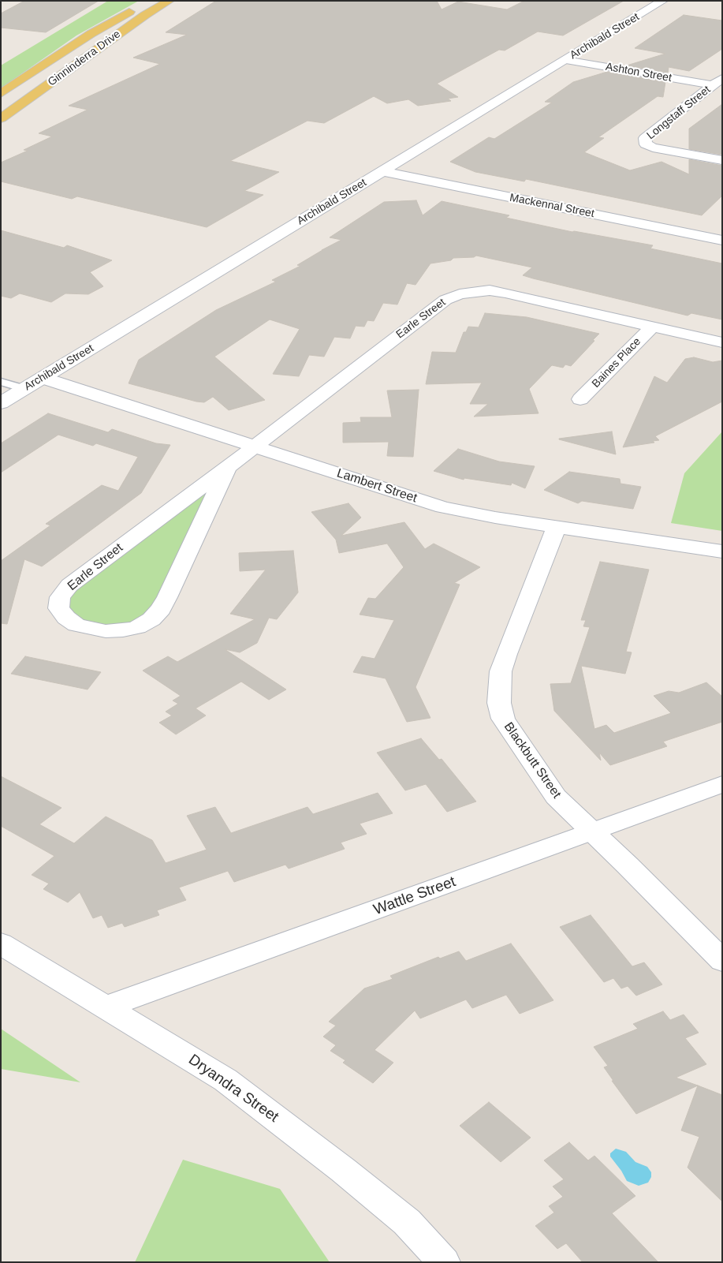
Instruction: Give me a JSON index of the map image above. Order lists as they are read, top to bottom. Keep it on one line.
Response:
{"streets":{"main road":["Ginninderra Drive"],"street":["Archibald Street","Ashton Street","Longstaff Street","Mackennal Street","Earle Street","Baines Place","Lambert Street","Blackbutt Street","Wattle Street","Dryandra Street"]},"crossings":[["Archibald Street","Ashton Street"],["Archibald Street","Mackennal Street"],["Archibald Street","Lambert Street"],["Ashton Street","Longstaff Street"],["Earle Street","Baines Place"],["Earle Street","Lambert Street"],["Lambert Street","Blackbutt Street"],["Blackbutt Street","Wattle Street"],["Wattle Street","Dryandra Street"]]}
